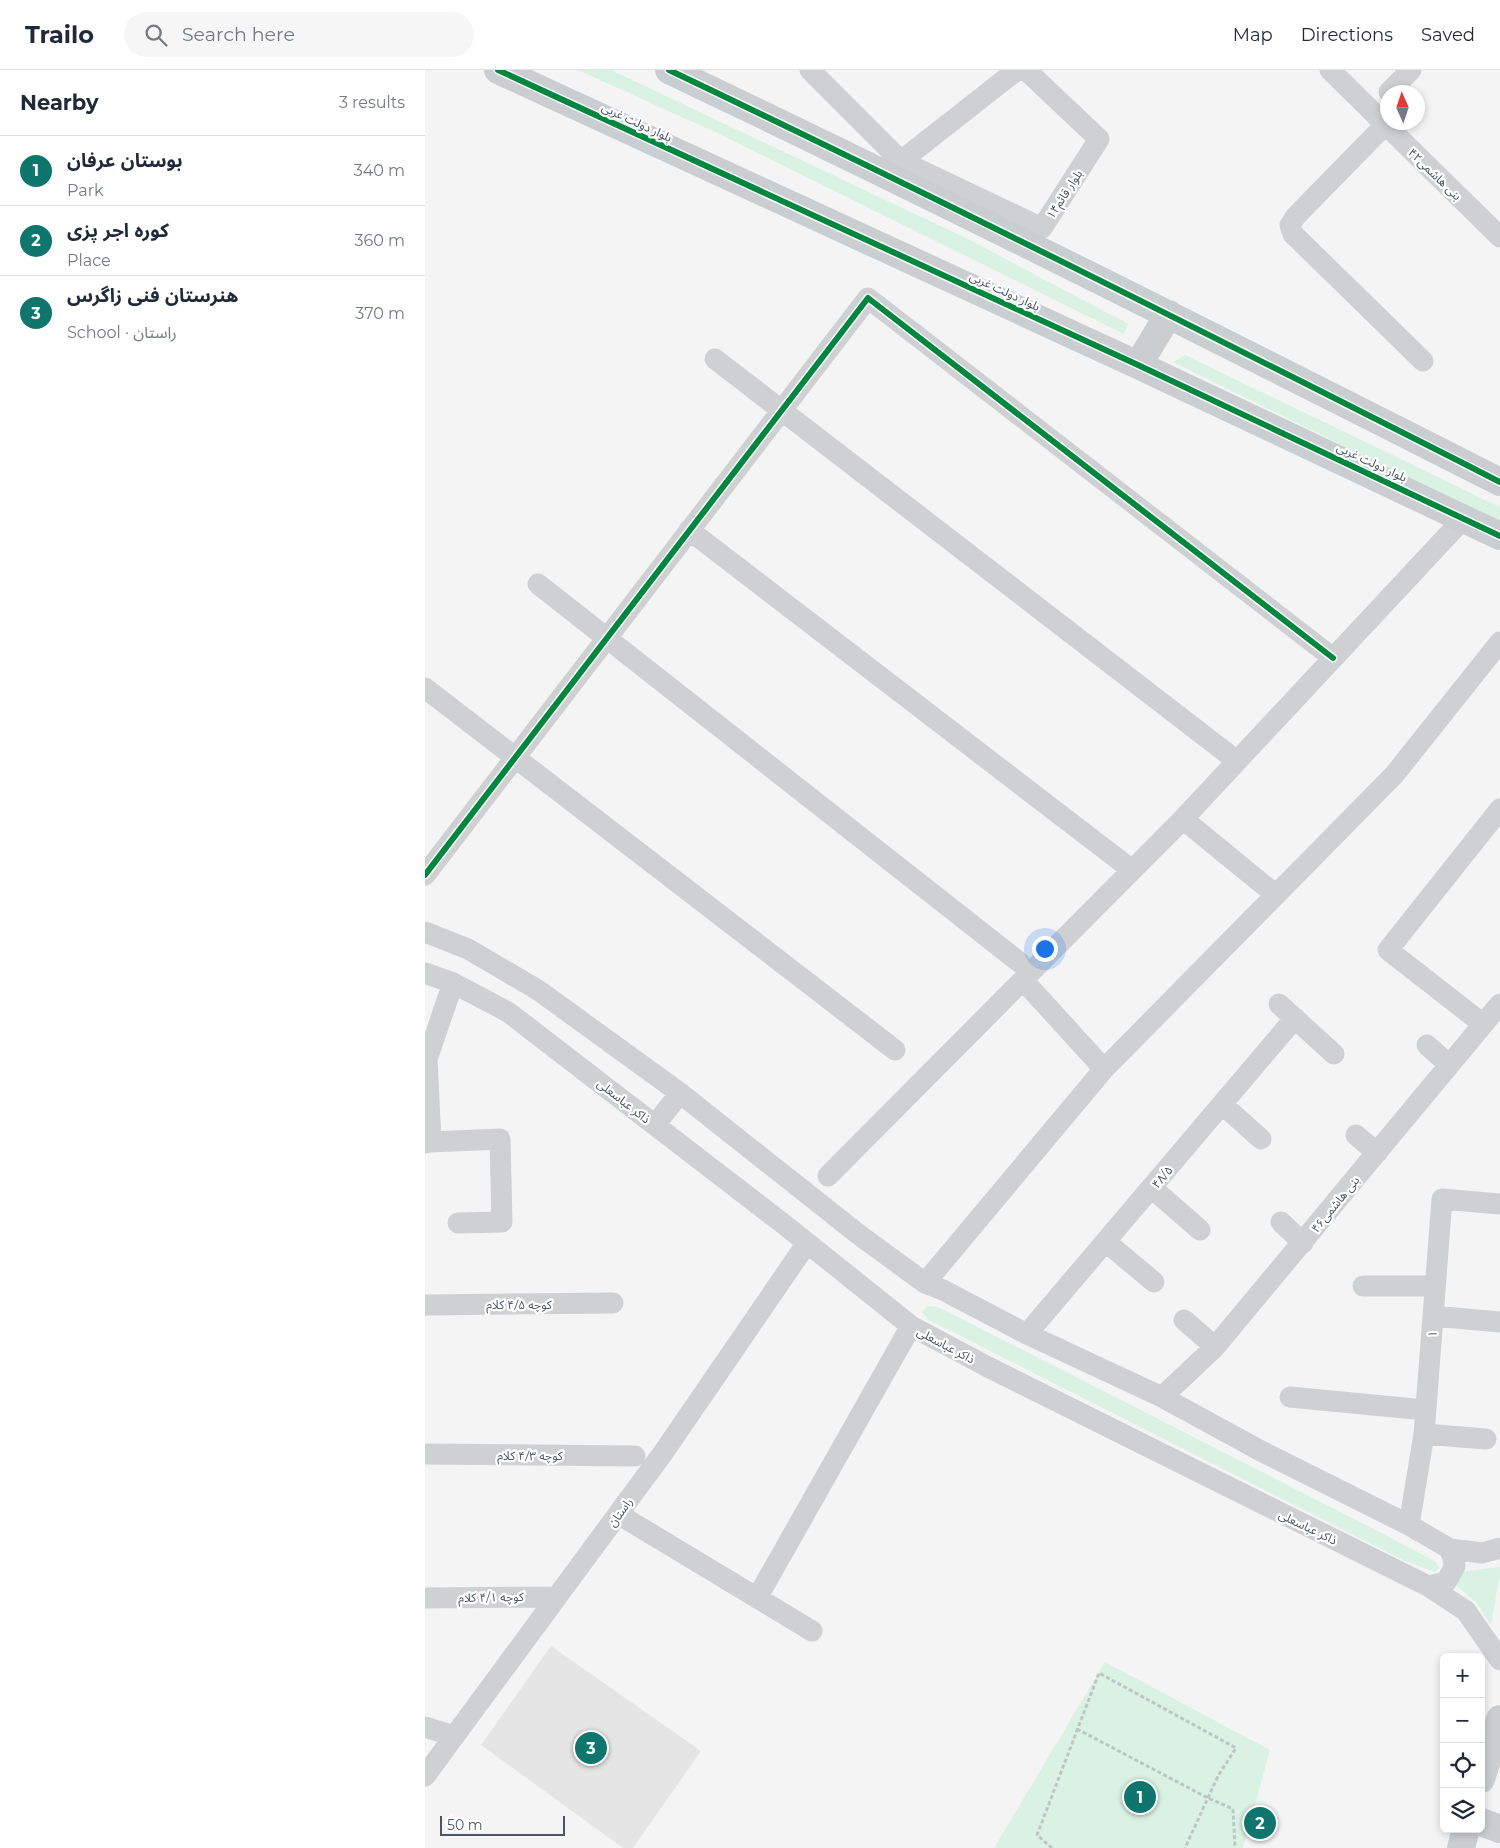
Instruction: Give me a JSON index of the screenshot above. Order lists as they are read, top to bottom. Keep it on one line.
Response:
{"streets":{"main road":["بلوار دولت غربی"],"street":["بنی هاشمی۴۲","بلوار قائم۱۴","ذاکر عباسعلی","۴۸/۵","بنی هاشمی۴۶","کوچه ۴/۵ کلام","۱","کوچه ۴/۳ کلام","راستان","کوچه ۴/۱ کلام"]},"crossings":[["ذاکر عباسعلی","راستان"],["راستان","کوچه ۴/۱ کلام"]],"scale_bar":"50 m","north":"top","page":{"header":"Trailo","search":"Search here","nav":["Map","Directions","Saved"],"heading":["Nearby","3 results"],"list":[{"mark":"1","name":"بوستان عرفان","note":"Park","value":"340 m"},{"mark":"2","name":"کوره اجر پزی","note":"Place","value":"360 m"},{"mark":"3","name":"هنرستان فنی زاگرس","note":"School · راستان","value":"370 m"}],"map_buttons":["+","−"],"pins":["3","1","2"],"scale":"50 m"}}
